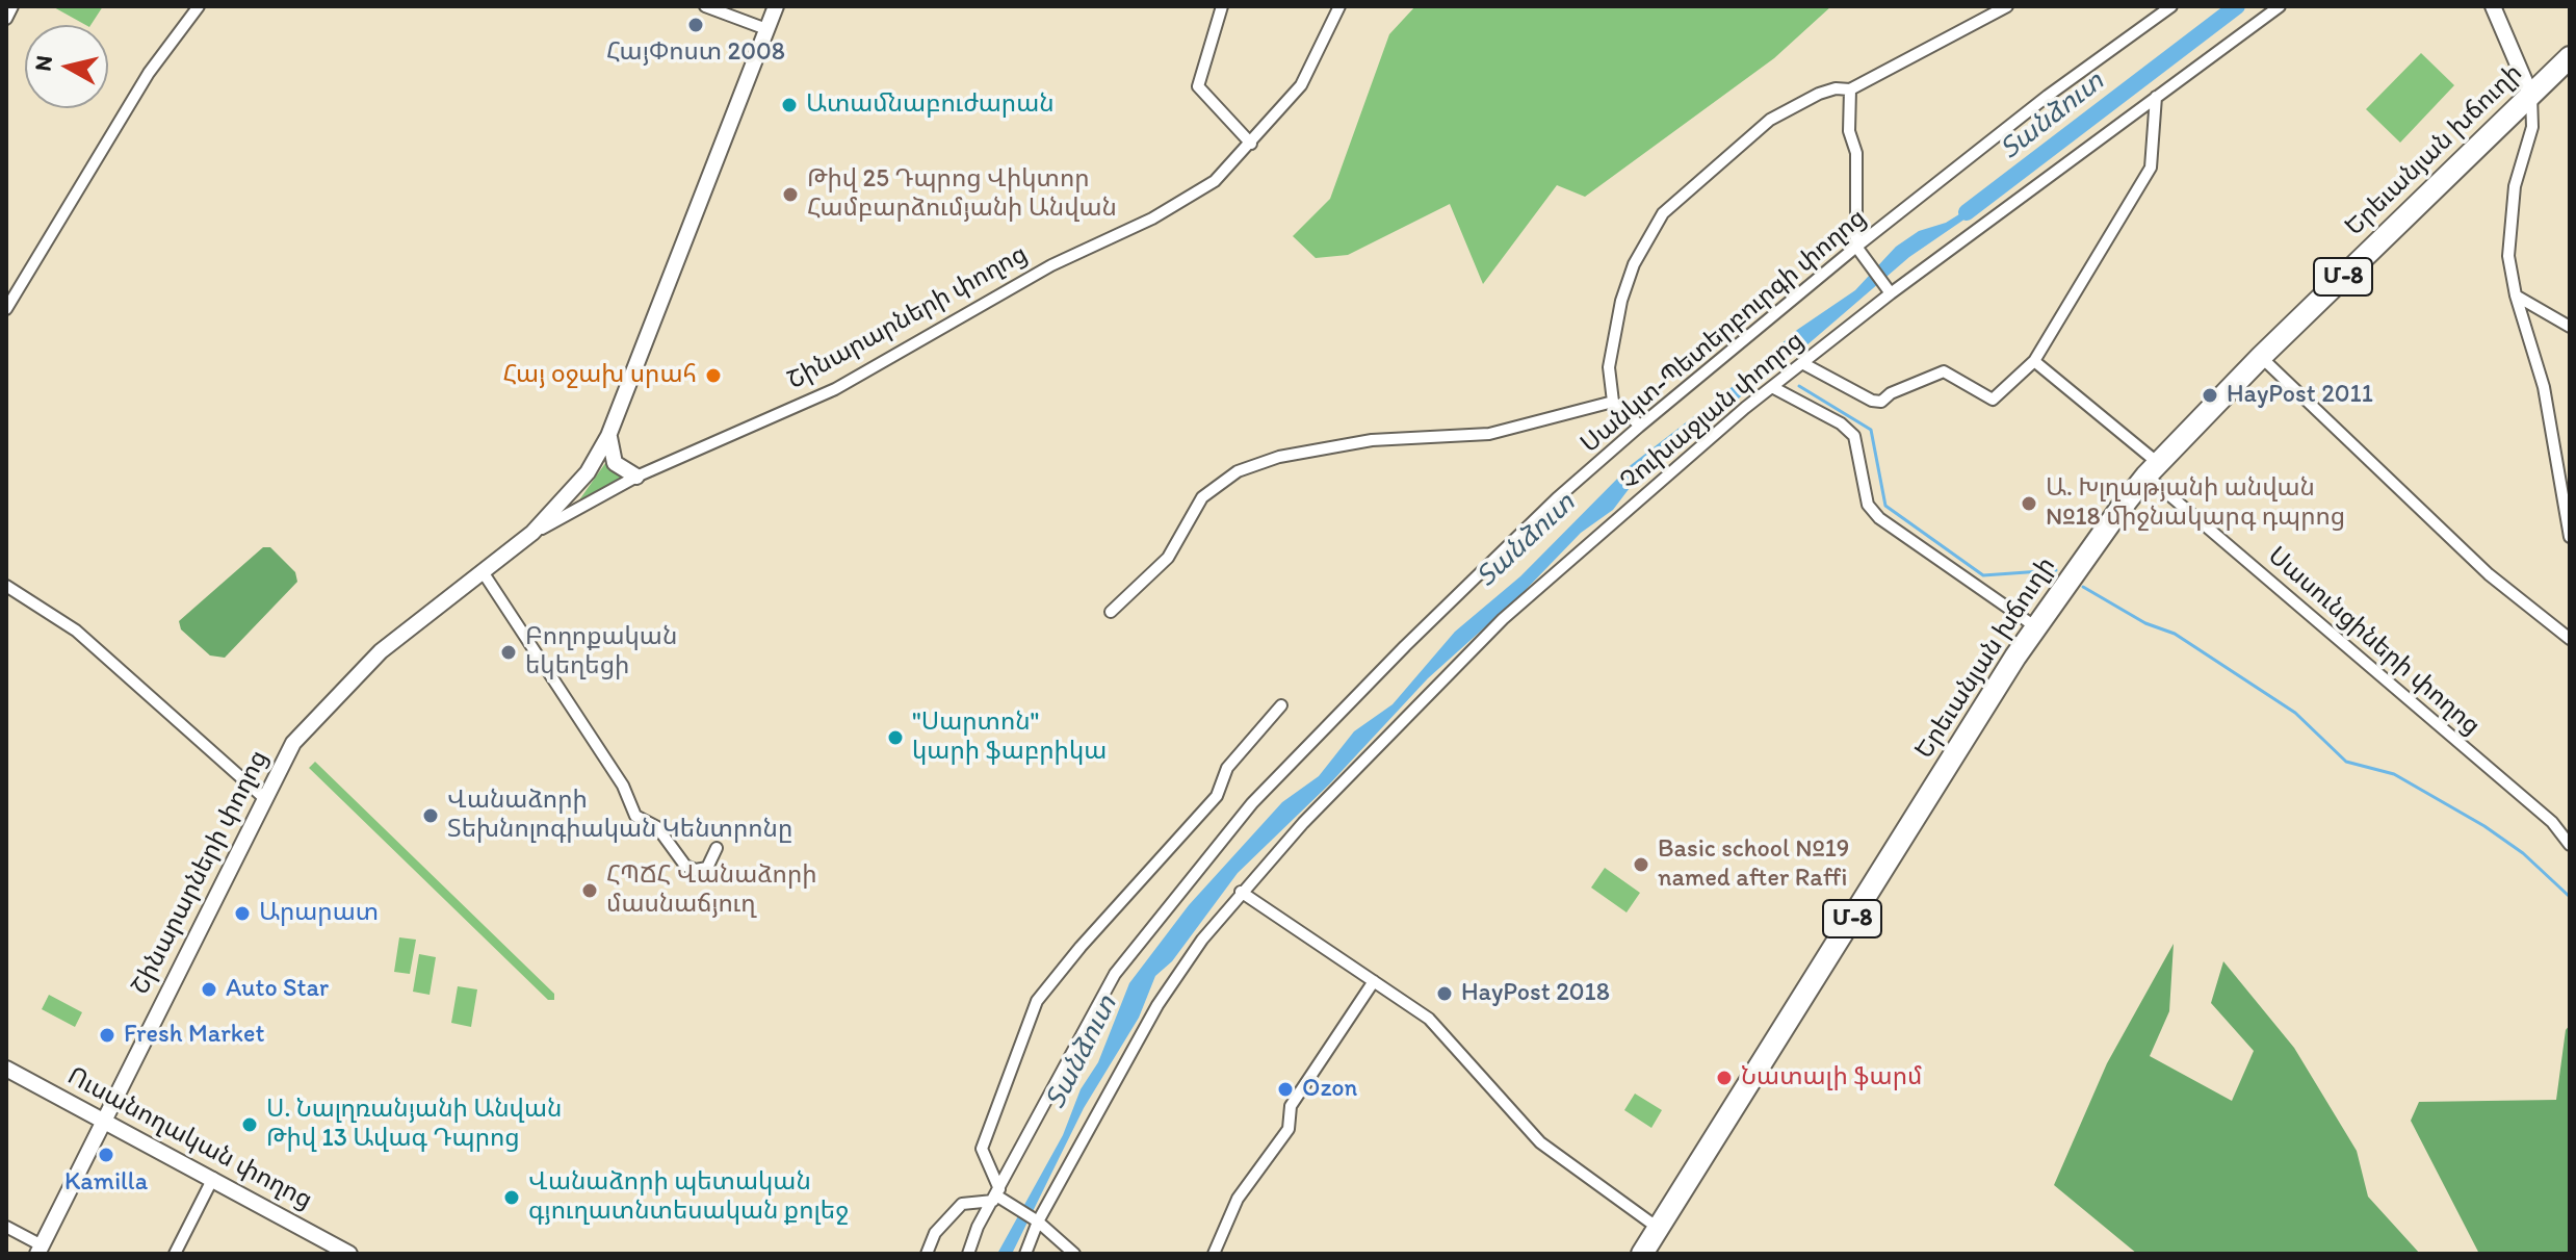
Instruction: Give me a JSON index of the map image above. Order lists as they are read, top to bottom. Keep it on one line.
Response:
{"streets":{"highway":["Երեւանյան խճուղի","Մ-8"],"street":["Շինարարների փողոց","Սանկտ-Պետերբուրգի փողոց","Չուխաջյան փողոց","Սասունցիների փողոց","Ուսանողական փողոց"]},"crossings":[["Երեւանյան խճուղի","Սասունցիների փողոց"],["Շինարարների փողոց","Ուսանողական փողոց"]],"water":["Տանձուտ"],"places":["ՀայՓոստ 2008","Ատամնաբուժարան","Թիվ 25 Դպրոց Վիկտոր Համբարձումյանի Անվան","Հայ օջախ սրահ","HayPost 2011","Ա. Խլղաթյանի անվան №18 միջնակարգ դպրոց","Բողոքական եկեղեցի","\"Սարտոն\" կարի ֆաբրիկա","Վանաձորի Տեխնոլոգիական Կենտրոնը","Basic school №19 named after Raffi","ՀՊՃՀ Վանաձորի մասնաճյուղ","Արարատ","Auto Star","HayPost 2018","Fresh Market","Նատալի ֆարմ","Ozon","Ս. Նալղռանյանի Անվան Թիվ 13 Ավագ Դպրոց","Kamilla","Վանաձորի պետական գյուղատնտեսական քոլեջ"],"north":"left"}
